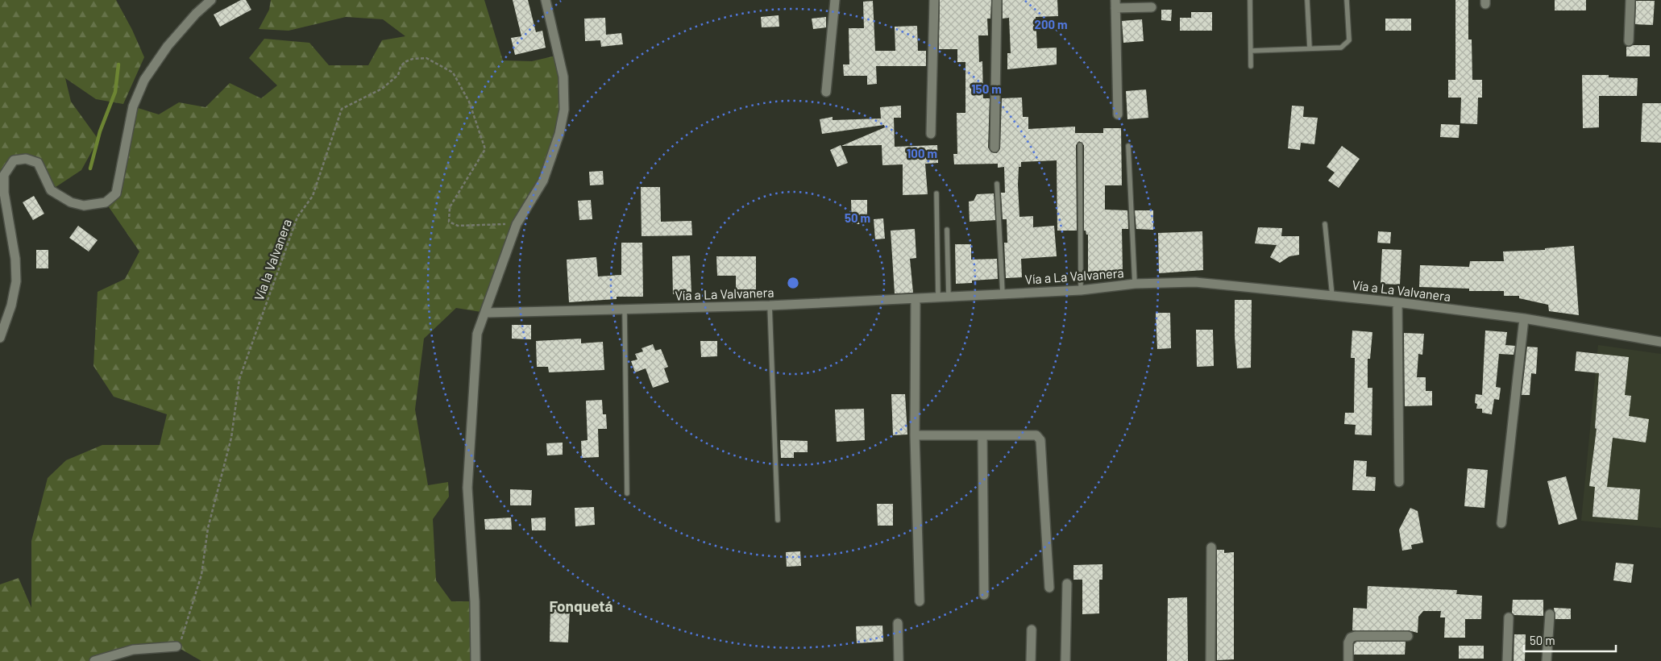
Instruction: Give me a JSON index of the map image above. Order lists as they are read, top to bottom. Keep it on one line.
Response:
{"streets":{"street":["Vía a La Valvanera"],"path":["Vía la Valvanera"]},"districts":["Fonquetá"],"scale_bar":"50 m","rings":["200 m","150 m","100 m","50 m"]}
